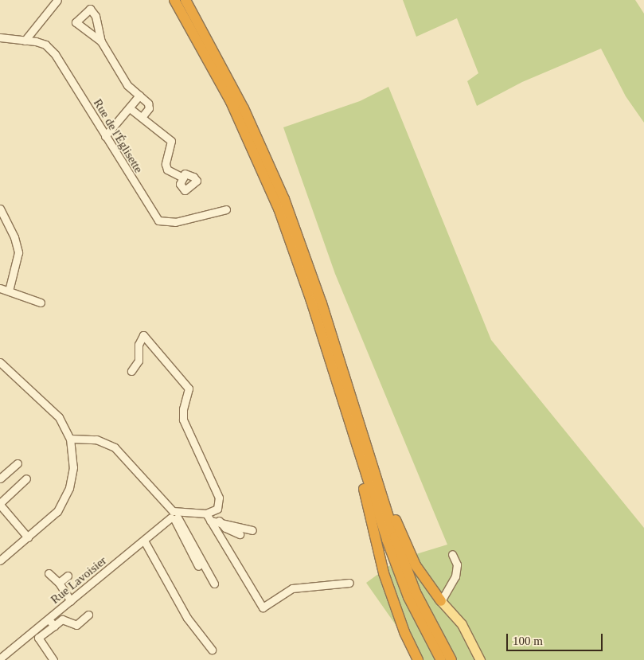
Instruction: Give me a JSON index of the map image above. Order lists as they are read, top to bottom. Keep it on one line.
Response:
{"streets":{"street":["Rue de l'Églisette","Rue Lavoisier"]},"scale_bar":"100 m"}
